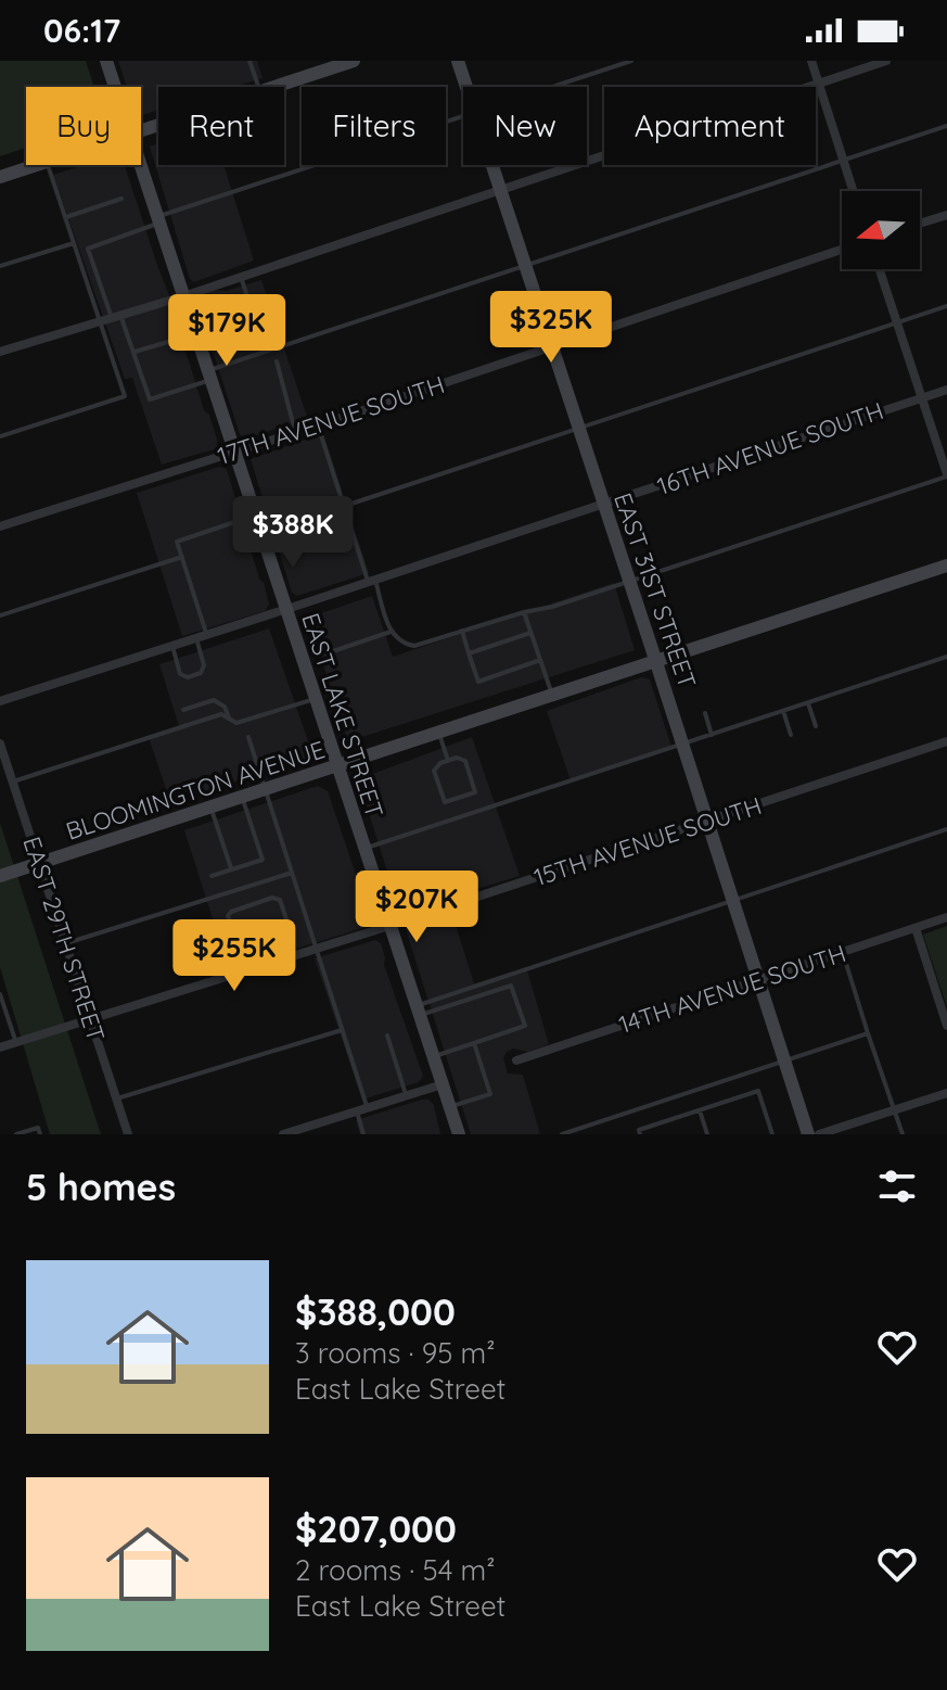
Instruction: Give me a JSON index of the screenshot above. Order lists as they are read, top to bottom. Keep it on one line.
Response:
{"streets":{"street":["17TH AVENUE SOUTH","16TH AVENUE SOUTH","EAST 31ST STREET","EAST LAKE STREET","BLOOMINGTON AVENUE","15TH AVENUE SOUTH","EAST 29TH STREET","14TH AVENUE SOUTH"]},"crossings":[["17TH AVENUE SOUTH","EAST 31ST STREET"],["17TH AVENUE SOUTH","EAST LAKE STREET"],["16TH AVENUE SOUTH","EAST 31ST STREET"],["16TH AVENUE SOUTH","EAST LAKE STREET"],["EAST 31ST STREET","BLOOMINGTON AVENUE"],["EAST 31ST STREET","15TH AVENUE SOUTH"],["EAST 31ST STREET","14TH AVENUE SOUTH"],["EAST LAKE STREET","BLOOMINGTON AVENUE"],["EAST LAKE STREET","15TH AVENUE SOUTH"],["BLOOMINGTON AVENUE","EAST 29TH STREET"],["15TH AVENUE SOUTH","EAST 29TH STREET"]],"north":"left","page":{"status":"06:17","chip":["Buy","Rent","Filters","New","Apartment"],"price":["$325K","$179K","$388K","$207K","$255K"],"heading":"5 homes","list":[{"name":"$388,000","note":"3 rooms · 95 m² · East Lake Street"},{"name":"$207,000","note":"2 rooms · 54 m² · East Lake Street"}]}}
